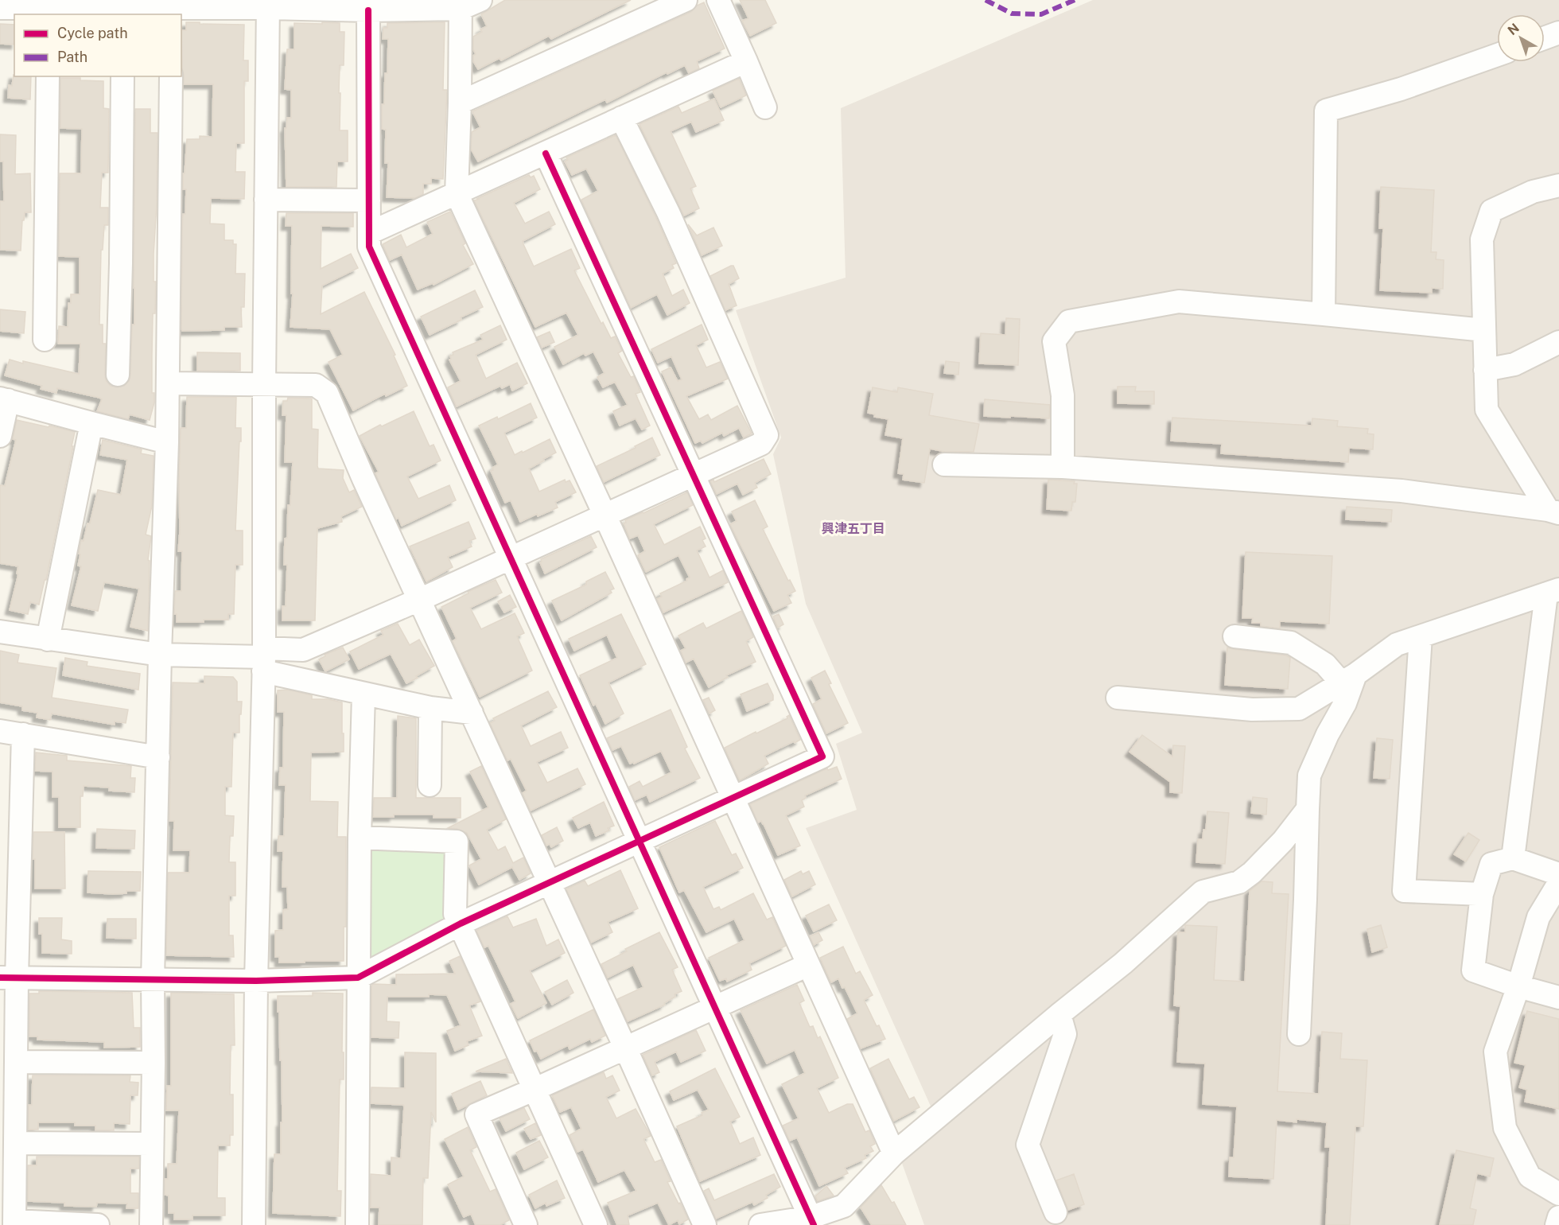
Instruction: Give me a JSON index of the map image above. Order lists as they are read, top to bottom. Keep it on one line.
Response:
{"districts":["興津五丁目"],"legend":["Cycle path","Path"],"north":"top left"}
